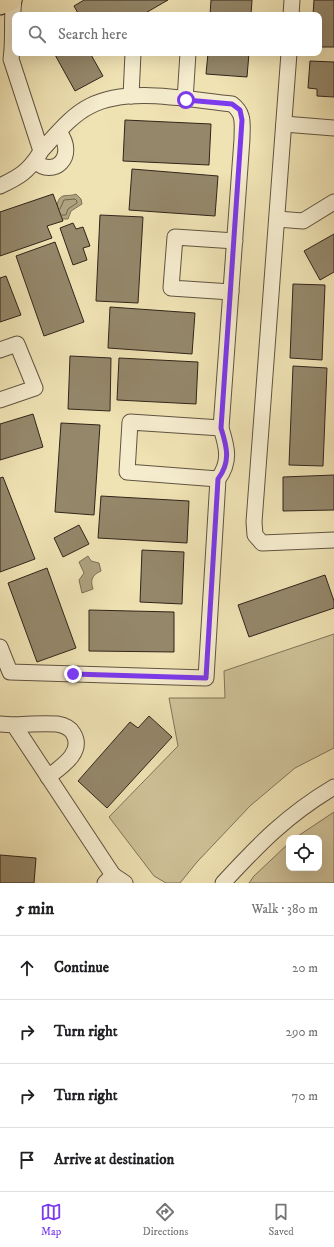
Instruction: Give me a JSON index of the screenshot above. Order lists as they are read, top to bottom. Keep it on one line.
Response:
{"page":{"search":"Search here","heading":["5 min","Walk · 380 m"],"list":[["Continue","20 m"],["Turn right","290 m"],["Turn right","70 m"],"Arrive at destination"],"nav":["Map","Directions","Saved"]}}
